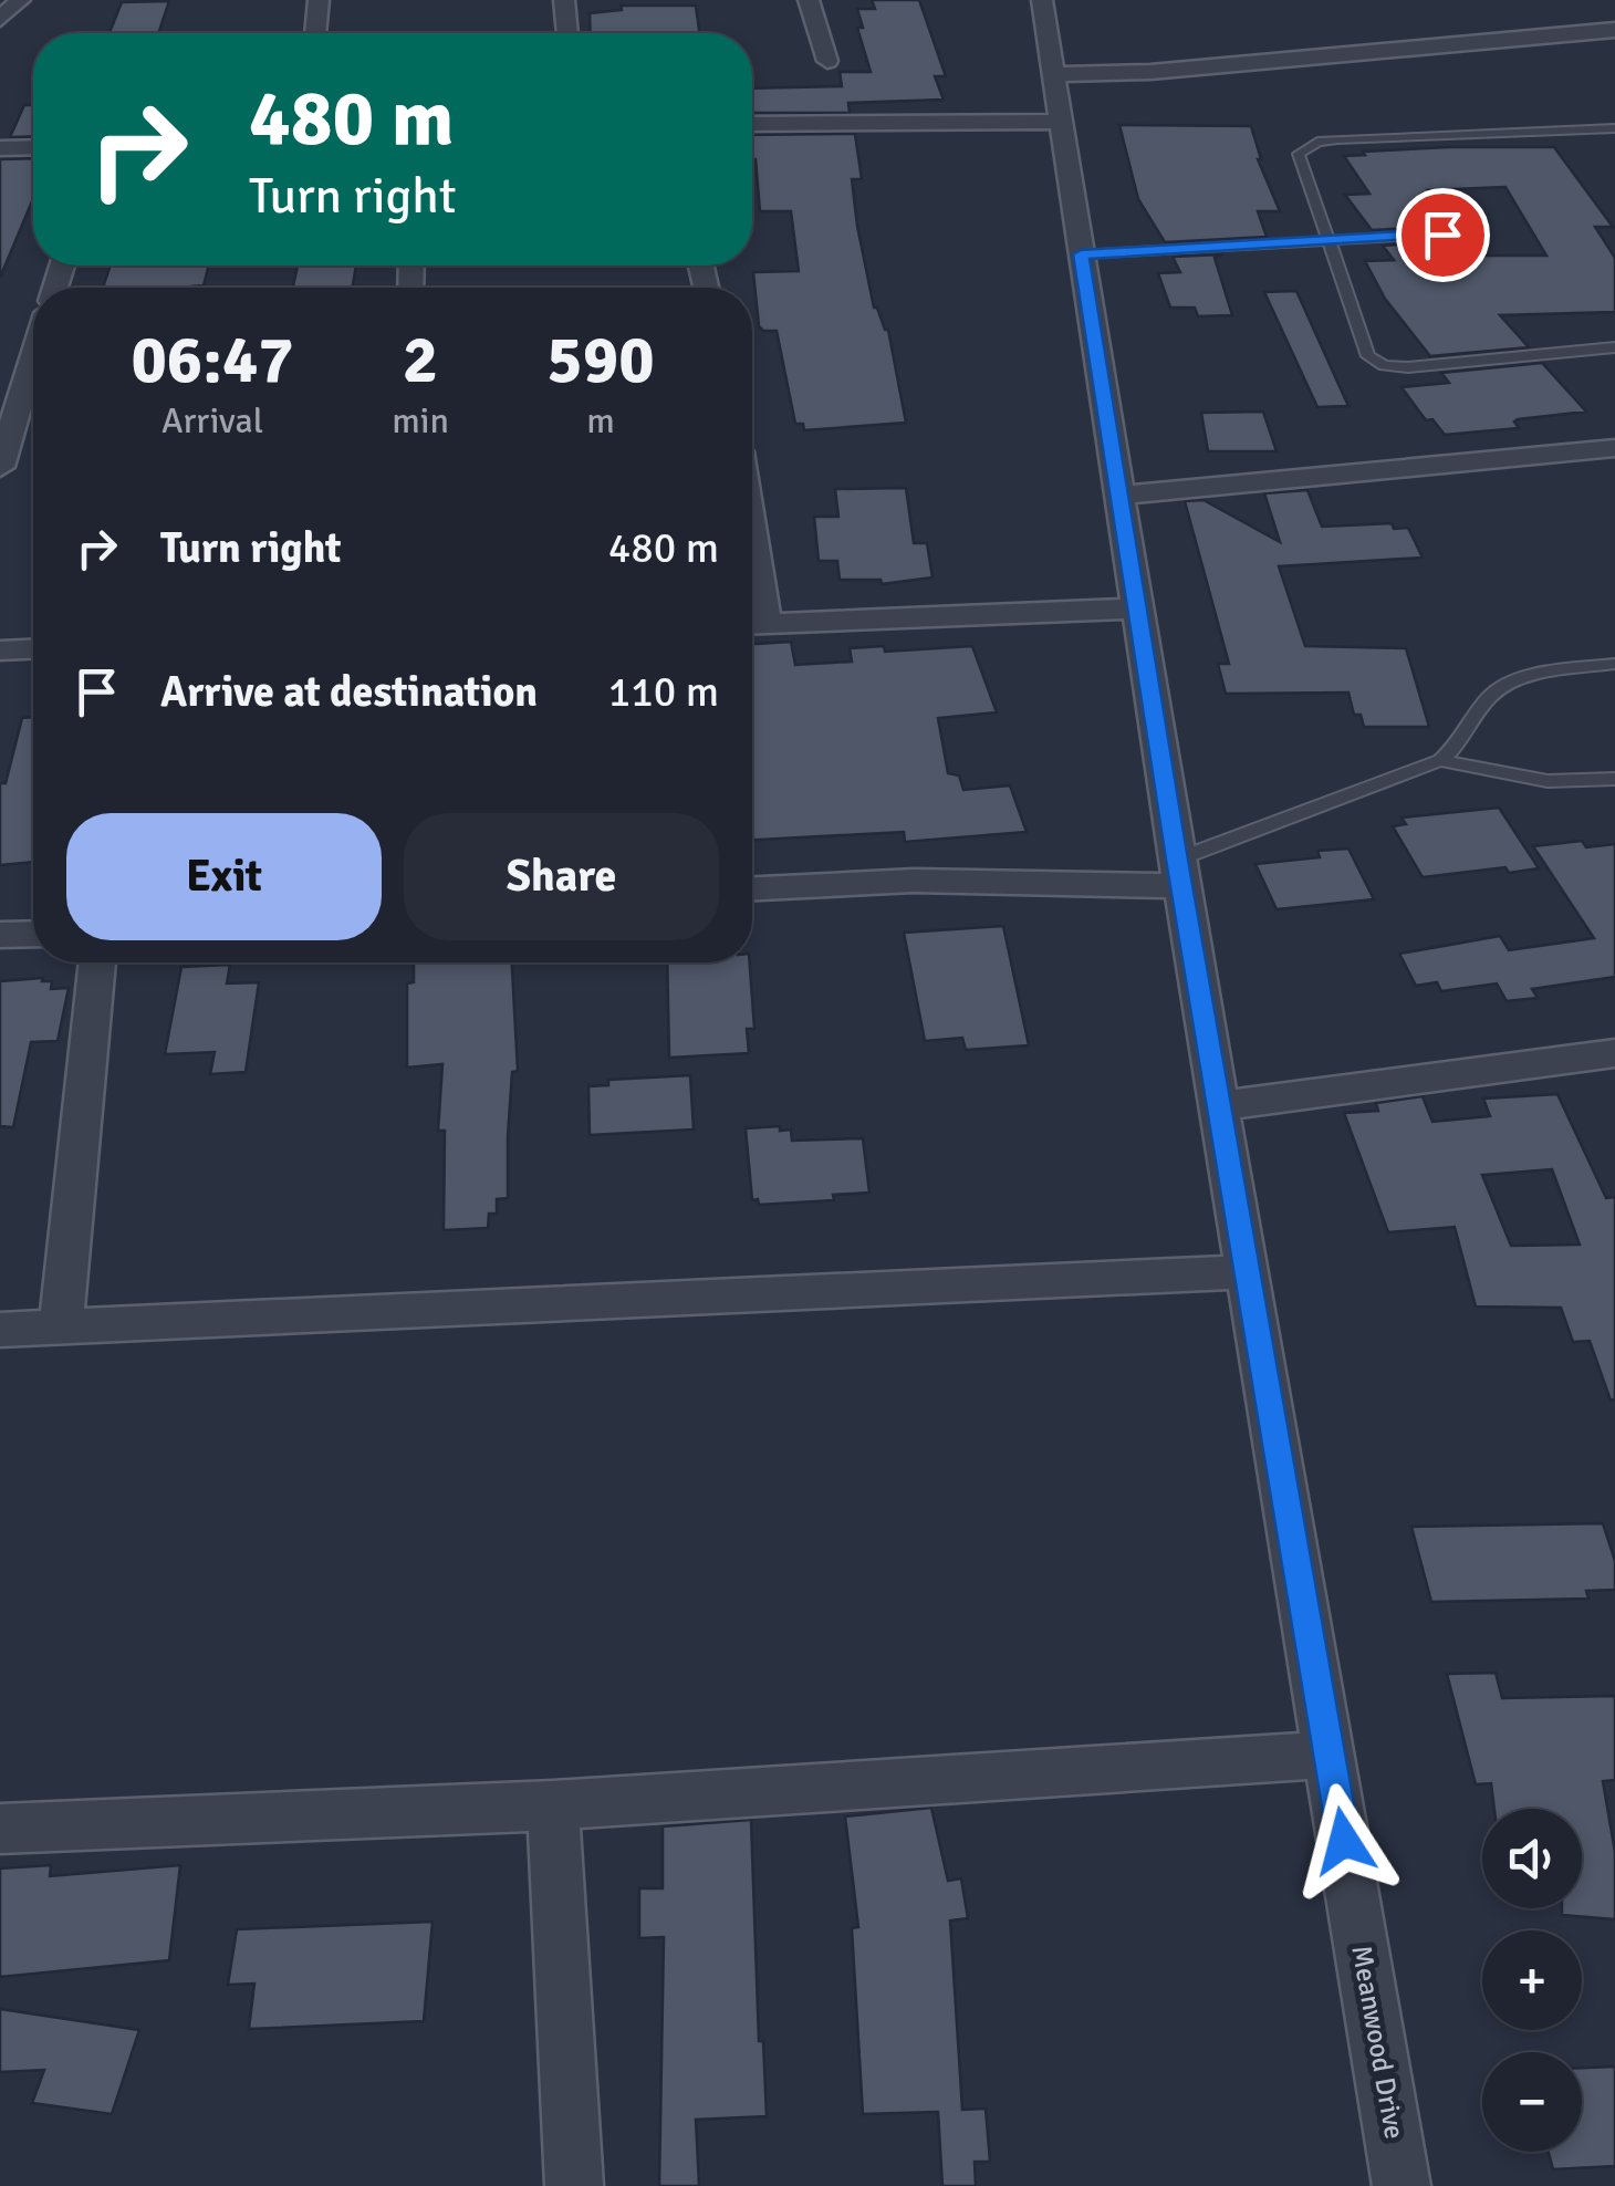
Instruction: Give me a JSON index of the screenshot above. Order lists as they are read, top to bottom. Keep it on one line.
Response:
{"streets":{"street":["Meanwood Drive"]},"page":{"turn":["480 m","Turn right"],"eta":["06:47","Arrival","2","min","590","m"],"list":[{"name":"Turn right","value":"480 m"},{"name":"Arrive at destination","value":"110 m"}],"buttons":["Exit","Share"],"map_buttons":["+","−"]}}
